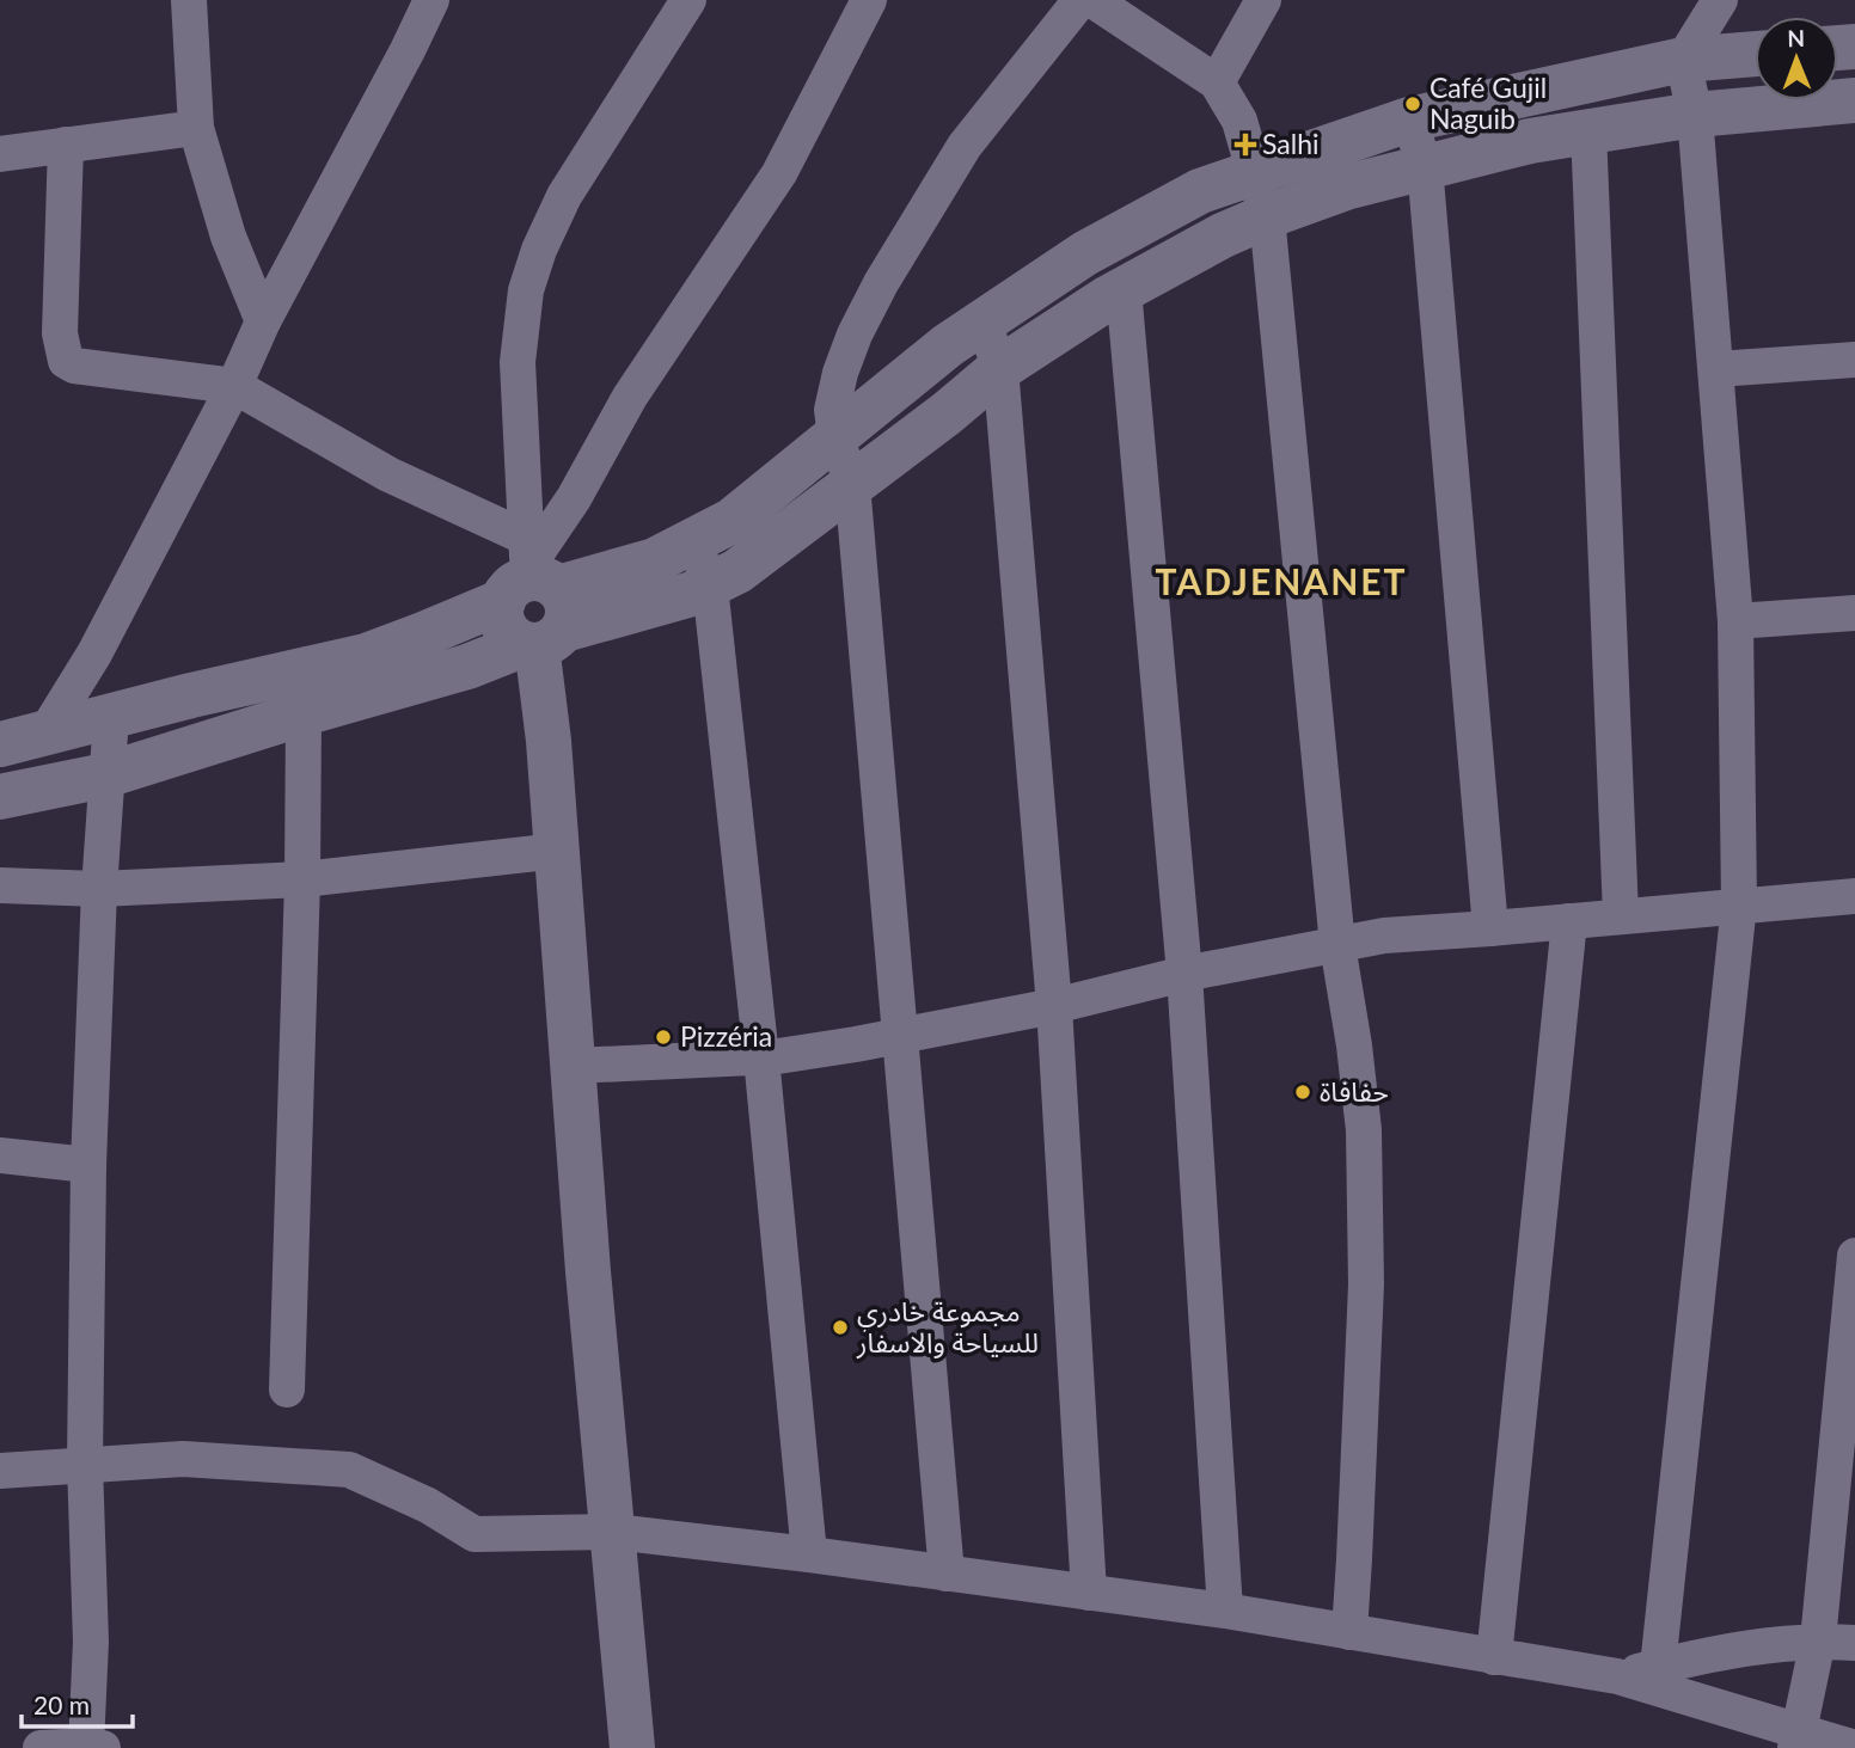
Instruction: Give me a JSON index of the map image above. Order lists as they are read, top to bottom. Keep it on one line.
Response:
{"districts":["TADJENANET"],"places":{"other":["Café Gujil Naguib","Pizzéria","حفافاة","مجموعة خادري للسياحة والاسفار"],"health":["Salhi"]},"scale_bar":"20 m","north":"top"}
